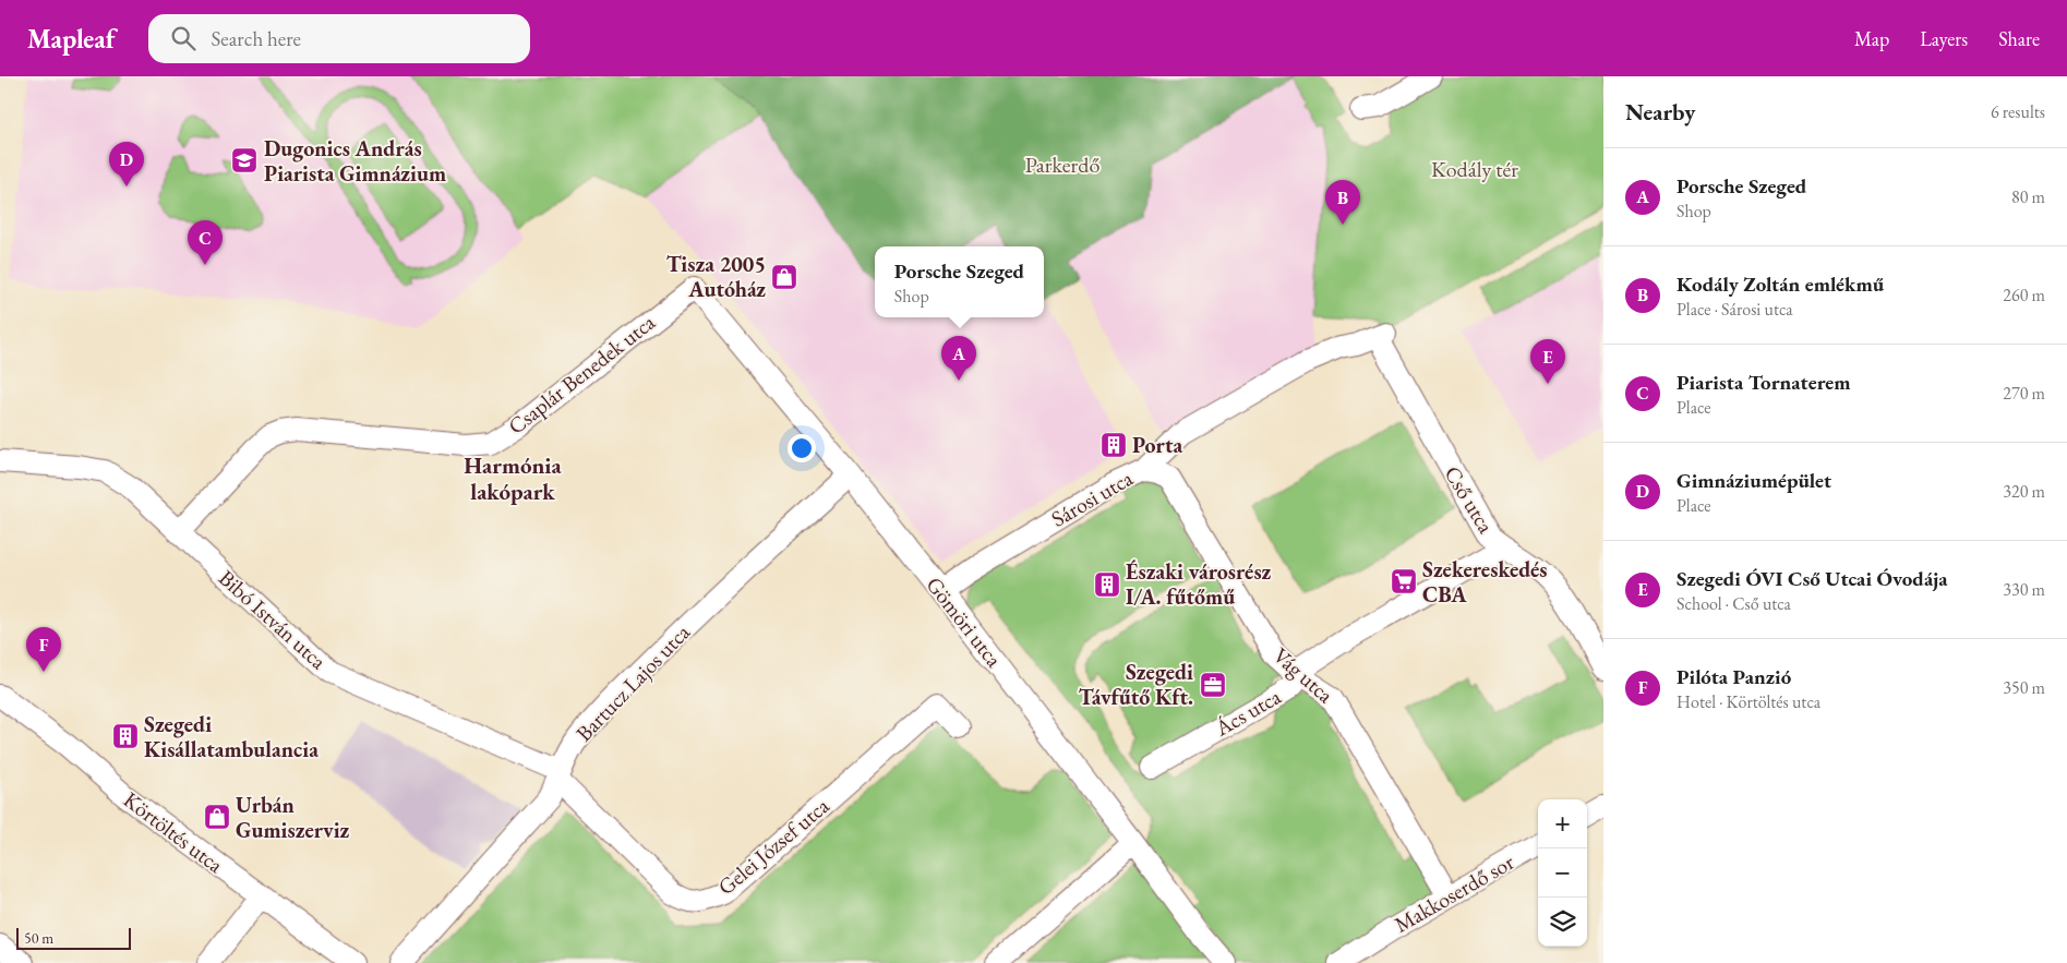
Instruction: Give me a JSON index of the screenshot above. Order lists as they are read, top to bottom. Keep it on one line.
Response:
{"streets":{"street":["Csaplár Benedek utca","Sárosi utca","Cső utca","Bibó István utca","Gömöri utca","Vág utca","Bartucz Lajos utca","Ács utca","Körtöltés utca","Gelei József utca","Makkoserdő sor"]},"crossings":[["Csaplár Benedek utca","Bibó István utca"],["Csaplár Benedek utca","Gömöri utca"],["Sárosi utca","Cső utca"],["Sárosi utca","Gömöri utca"],["Sárosi utca","Vág utca"],["Cső utca","Ács utca"],["Bibó István utca","Bartucz Lajos utca"],["Bibó István utca","Gelei József utca"],["Gömöri utca","Bartucz Lajos utca"],["Vág utca","Ács utca"],["Vág utca","Makkoserdő sor"],["Bartucz Lajos utca","Gelei József utca"]],"districts":["Harmónia lakópark"],"parks":["Parkerdő","Kodály tér"],"places":{"school or university":["Dugonics András Piarista Gimnázium"],"shop":["Tisza 2005 Autóház","Urbán Gumiszerviz"],"building":["Porta","Északi városrész I/A. fűtőmű","Szegedi Kisállatambulancia"],"supermarket":["Szekereskedés CBA"],"office":["Szegedi Távfűtő Kft."]},"scale_bar":"50 m","page":{"header":"Mapleaf","search":"Search here","nav":["Map","Layers","Share"],"heading":["Nearby","6 results"],"pins":["D","B","C","A","E","F"],"list":[{"mark":"A","name":"Porsche Szeged","note":"Shop","value":"80 m"},{"mark":"B","name":"Kodály Zoltán emlékmű","note":"Place · Sárosi utca","value":"260 m"},{"mark":"C","name":"Piarista Tornaterem","note":"Place","value":"270 m"},{"mark":"D","name":"Gimnáziumépület","note":"Place","value":"320 m"},{"mark":"E","name":"Szegedi ÓVI Cső Utcai Óvodája","note":"School · Cső utca","value":"330 m"},{"mark":"F","name":"Pilóta Panzió","note":"Hotel · Körtöltés utca","value":"350 m"}],"popup":["Porsche Szeged","Shop"],"map_buttons":["+","−"],"scale":"50 m"}}
